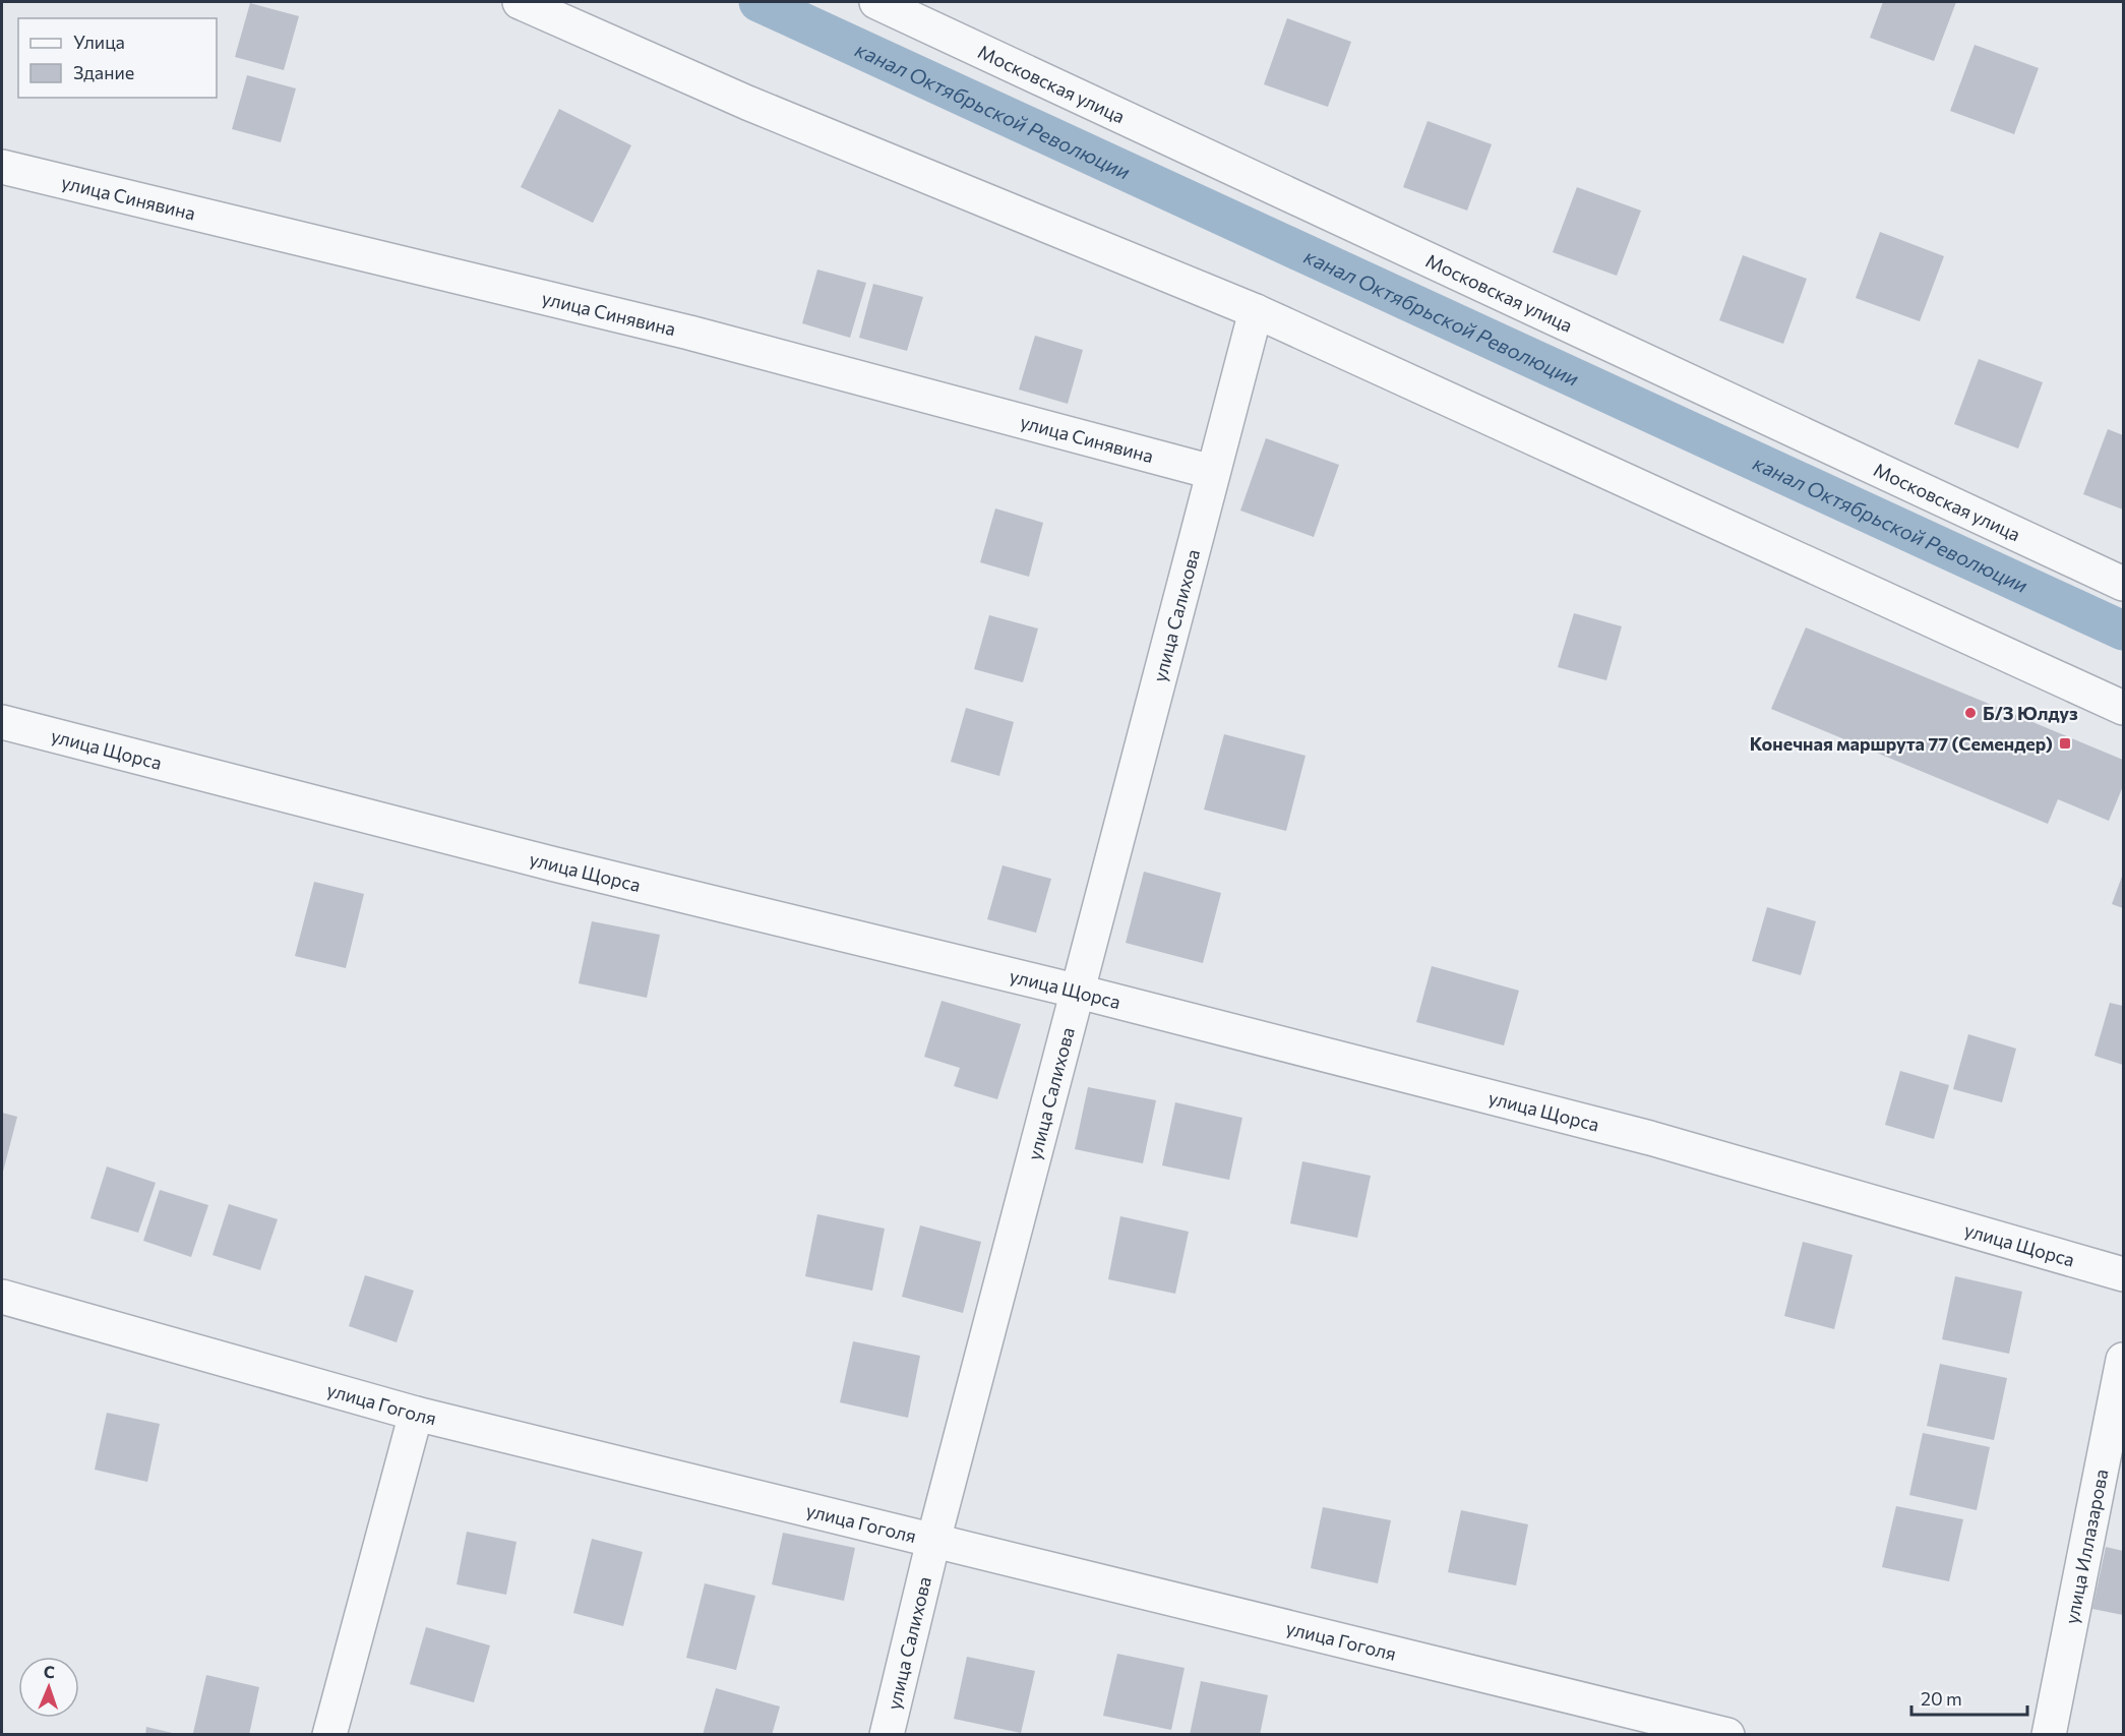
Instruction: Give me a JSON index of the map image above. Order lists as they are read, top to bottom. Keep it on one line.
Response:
{"streets":{"street":["Московская улица","улица Синявина","улица Салихова","улица Щорса","улица Гоголя","улица Иллазарова"]},"crossings":[["улица Синявина","улица Салихова"],["улица Салихова","улица Щорса"],["улица Салихова","улица Гоголя"]],"water":["канал Октябрьской Революции"],"places":{"other":["Б/З Юлдуз"],"transit":["Конечная маршрута 77 (Семендер)"]},"legend":["Улица","Здание"],"scale_bar":"20 m","north":"top"}
